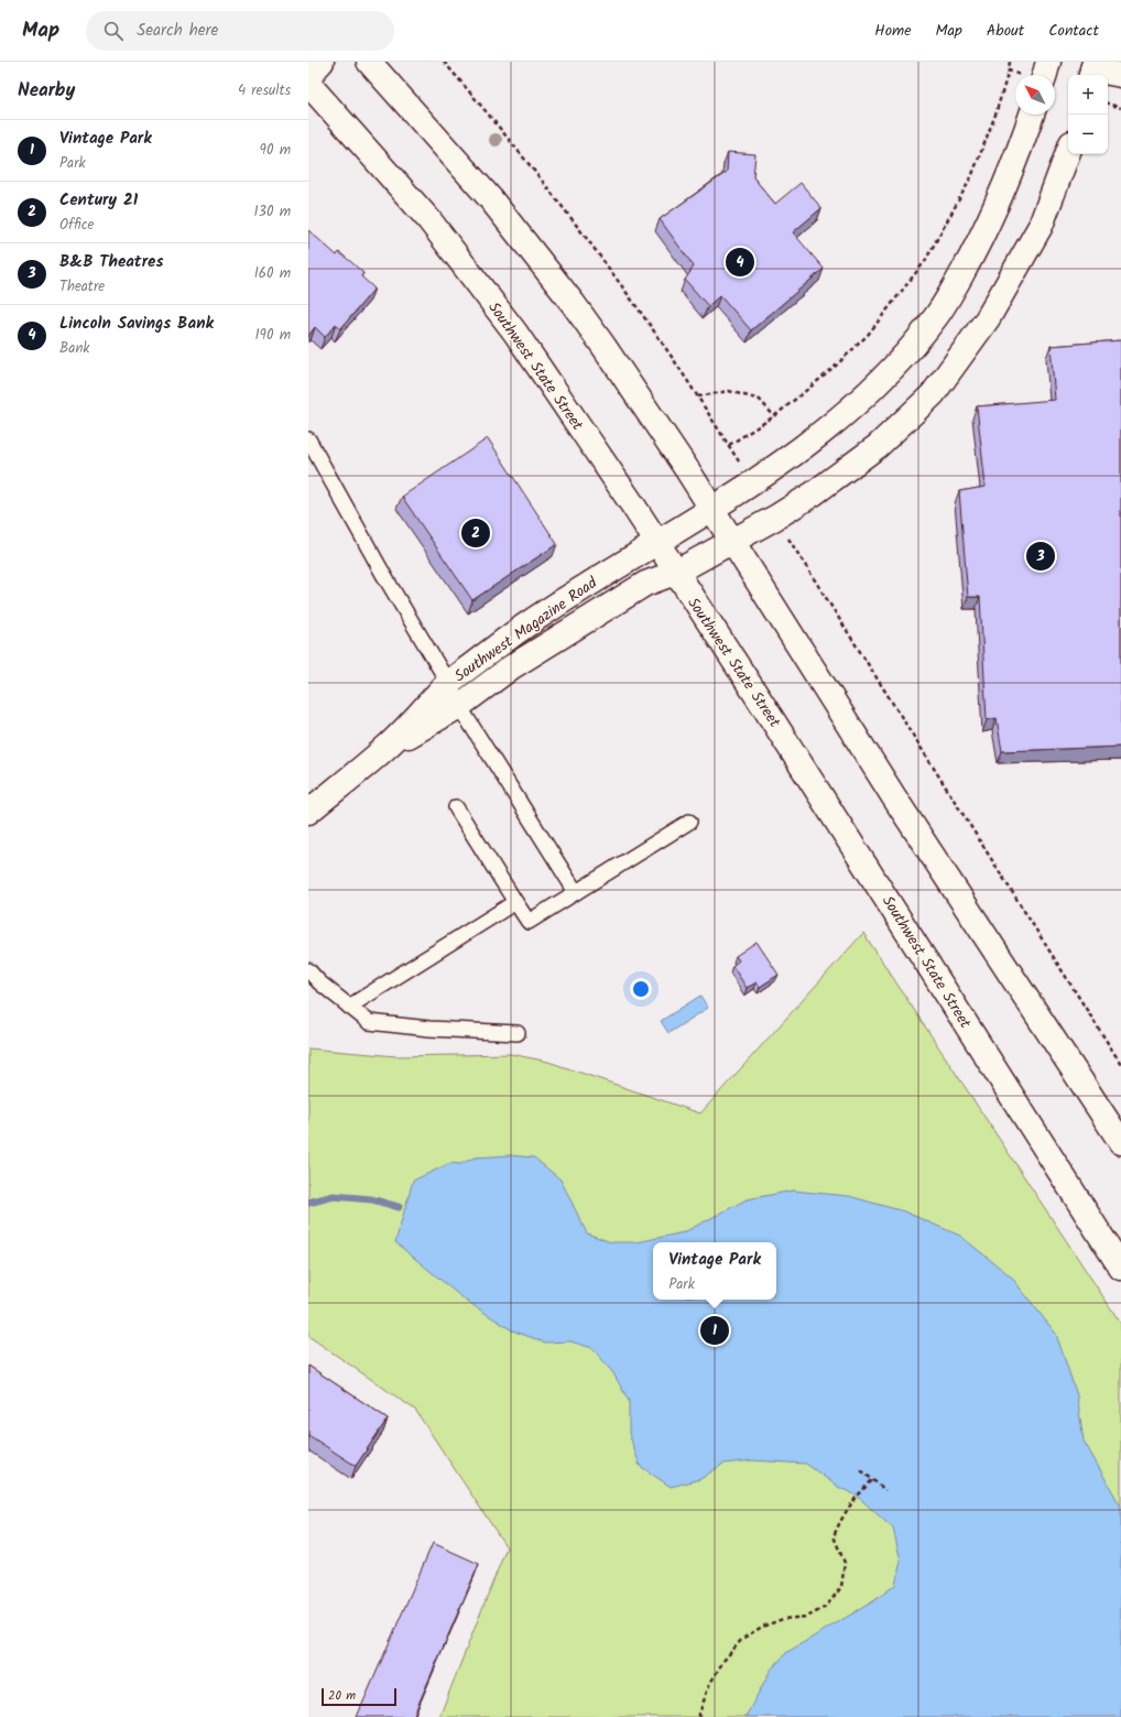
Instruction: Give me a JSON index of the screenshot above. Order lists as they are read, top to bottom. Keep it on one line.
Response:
{"streets":{"main road":["Southwest State Street","Southwest Magazine Road"]},"crossings":[["Southwest State Street","Southwest Magazine Road"]],"scale_bar":"20 m","north":"top left","page":{"header":"Map","search":"Search here","nav":["Home","Map","About","Contact"],"heading":["Nearby","4 results"],"map_buttons":["+","−"],"list":[{"mark":"1","name":"Vintage Park","note":"Park","value":"90 m"},{"mark":"2","name":"Century 21","note":"Office","value":"130 m"},{"mark":"3","name":"B&B Theatres","note":"Theatre","value":"160 m"},{"mark":"4","name":"Lincoln Savings Bank","note":"Bank","value":"190 m"}],"pins":["4","2","3","1"],"popup":["Vintage Park","Park"],"scale":"20 m"}}
